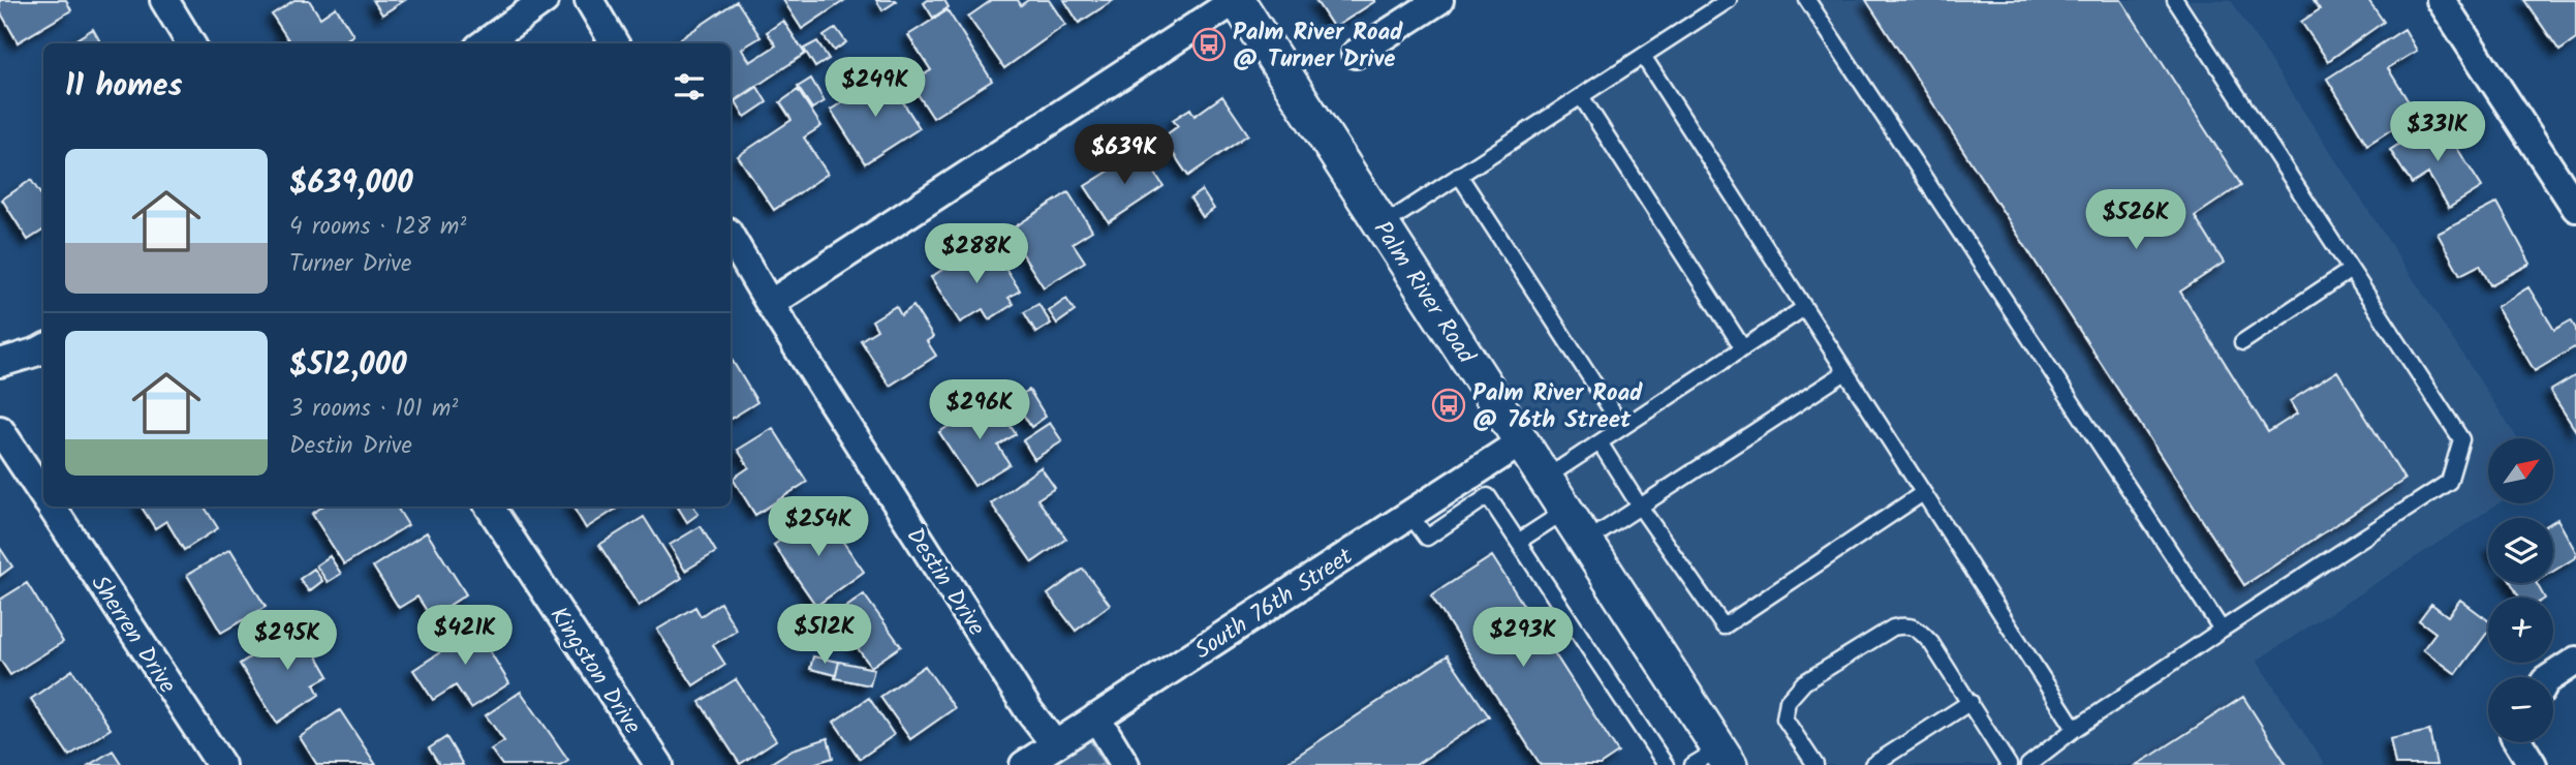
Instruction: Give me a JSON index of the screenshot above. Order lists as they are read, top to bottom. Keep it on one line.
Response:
{"streets":{"street":["Palm River Road","Destin Drive","South 76th Street","Sherren Drive","Kingston Drive"]},"crossings":[["Palm River Road","South 76th Street"],["Destin Drive","South 76th Street"]],"places":{"bus stop":["Palm River Road @ Turner Drive","Palm River Road @ 76th Street"]},"north":"top right","page":{"heading":"11 homes","price":["$249K","$331K","$639K","$526K","$288K","$296K","$254K","$512K","$421K","$293K","$295K"],"list":[{"name":"$639,000","note":"4 rooms · 128 m² · Turner Drive"},{"name":"$512,000","note":"3 rooms · 101 m² · Destin Drive"}],"map_buttons":["+","−"]}}
